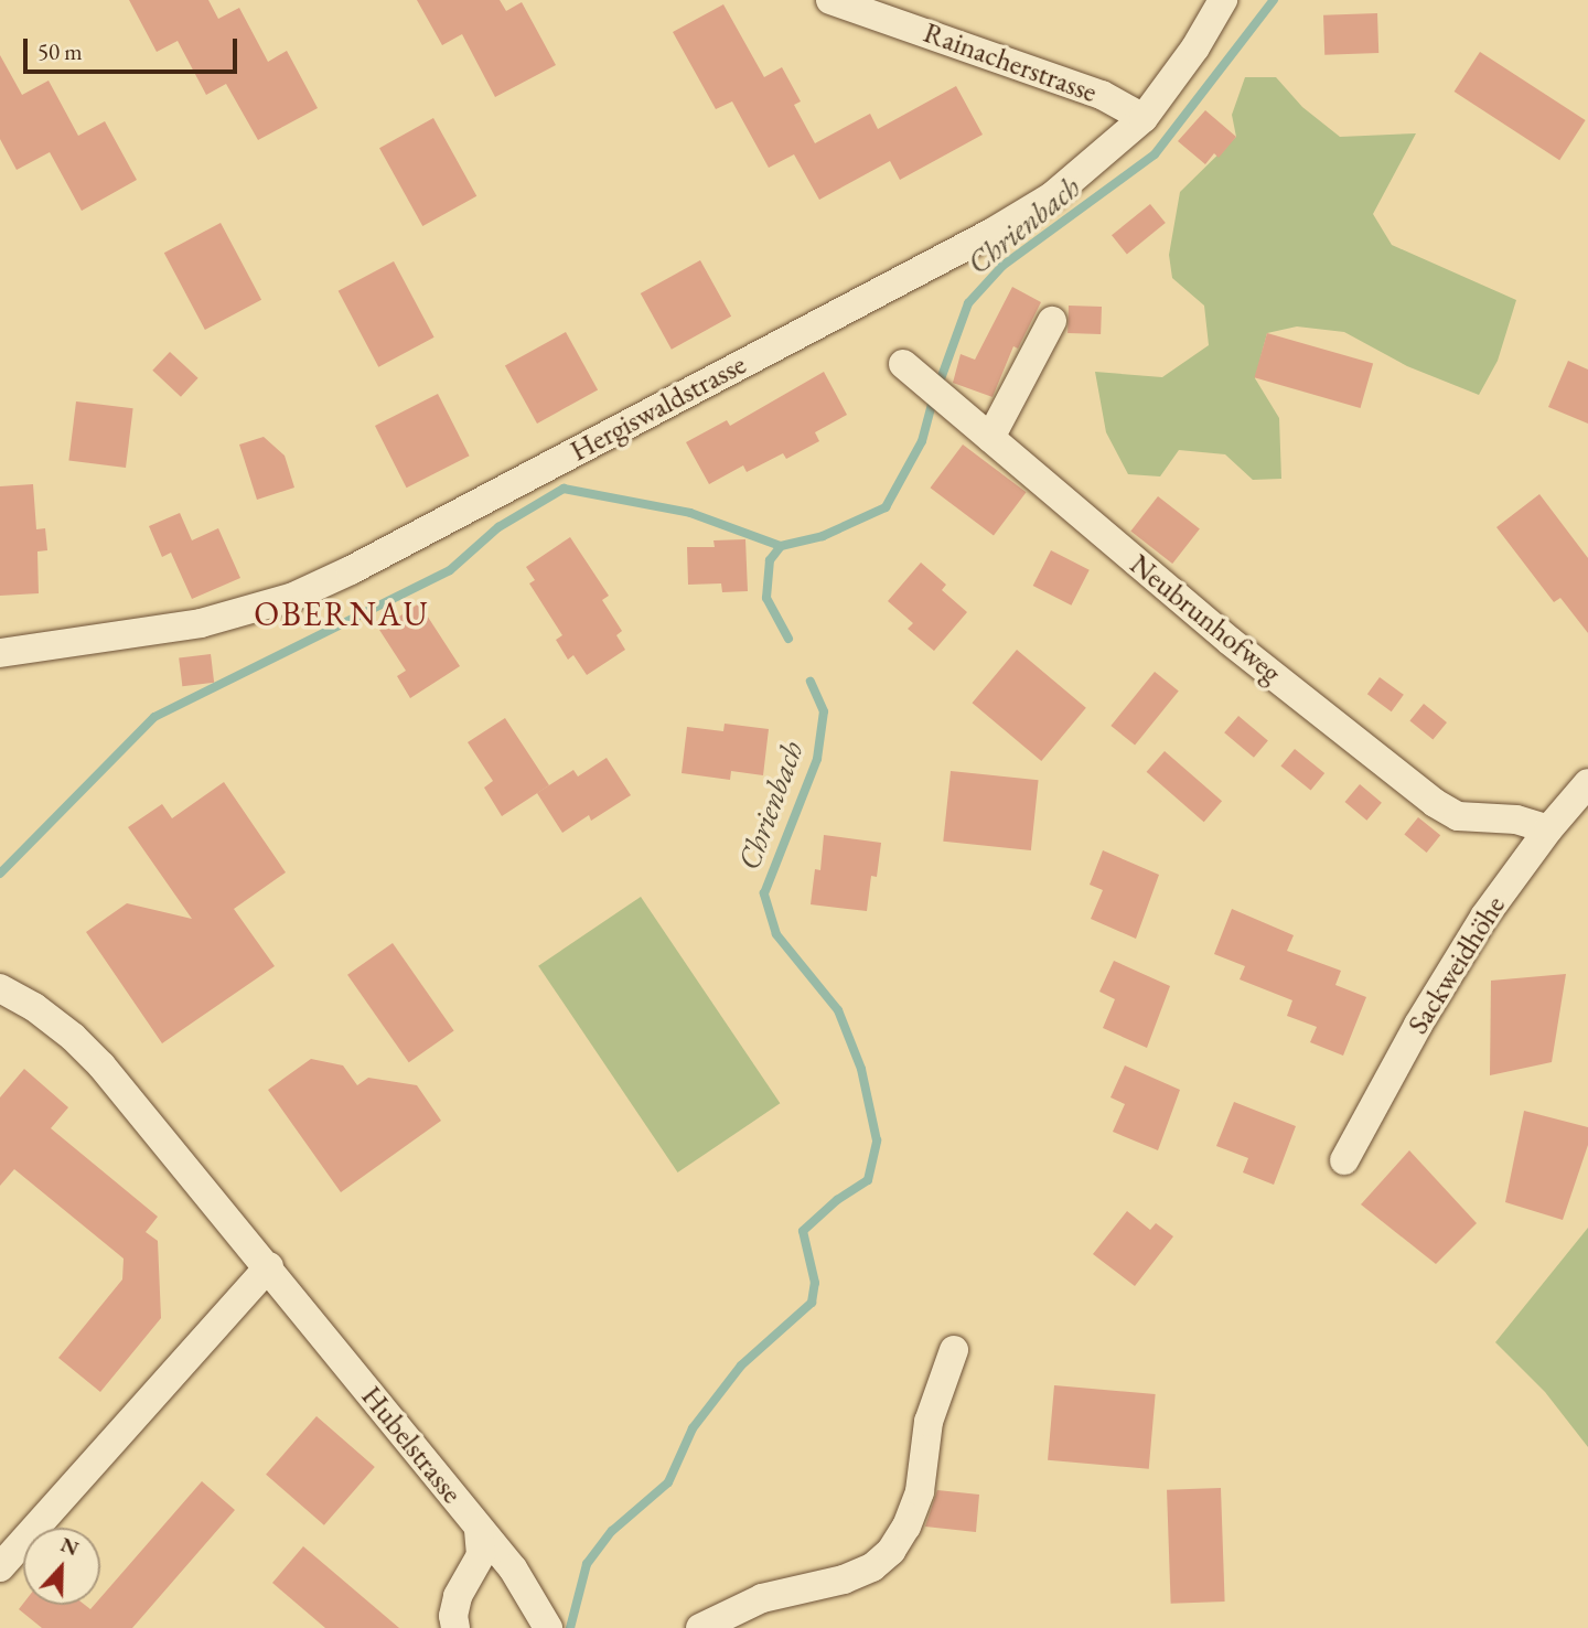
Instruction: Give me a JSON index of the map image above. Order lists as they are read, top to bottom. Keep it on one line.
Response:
{"streets":{"street":["Rainacherstrasse","Hergiswaldstrasse","Neubrunhofweg","Sackweidhöhe","Hubelstrasse"]},"crossings":[["Rainacherstrasse","Hergiswaldstrasse"],["Neubrunhofweg","Sackweidhöhe"]],"districts":["OBERNAU"],"water":["Chrienbach"],"scale_bar":"50 m","north":"top"}
